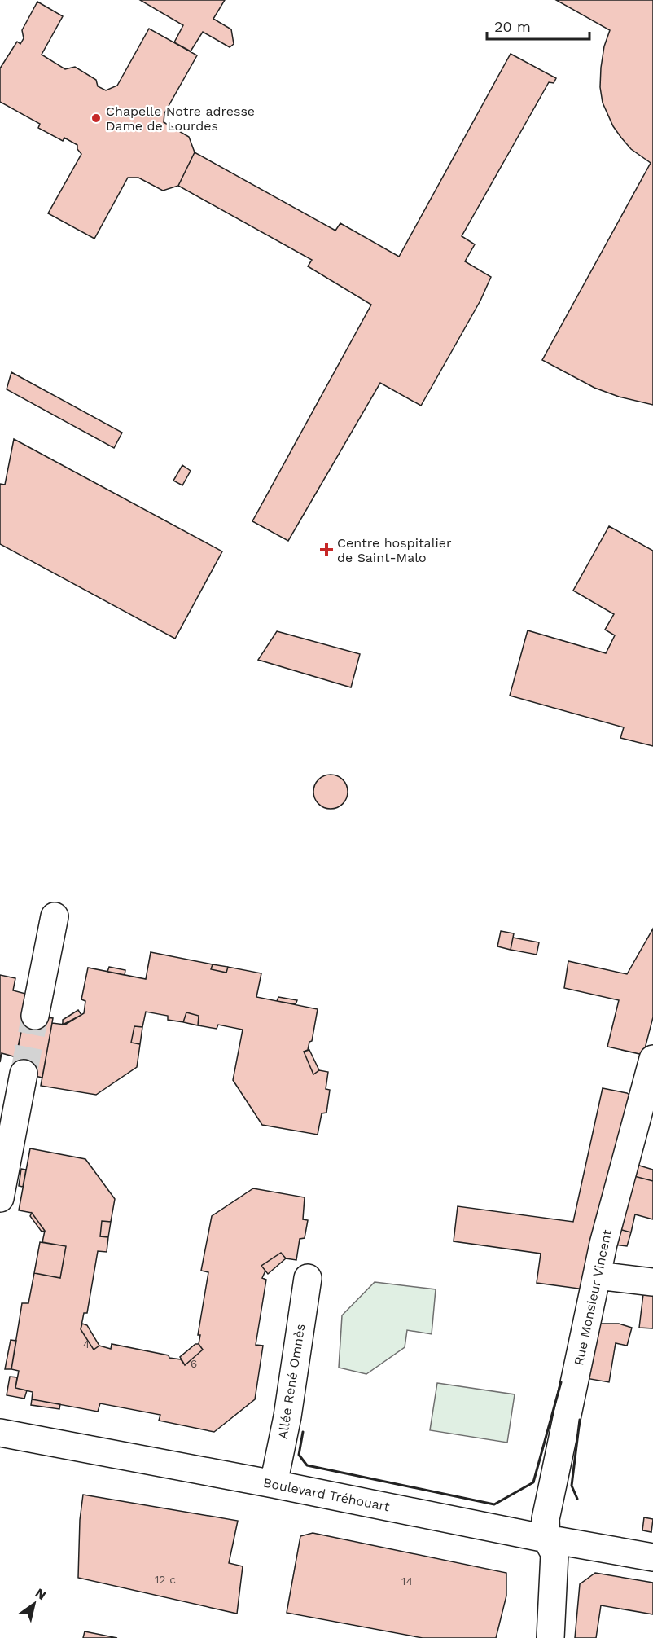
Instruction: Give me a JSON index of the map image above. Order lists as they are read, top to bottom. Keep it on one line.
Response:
{"streets":{"street":["Rue Monsieur Vincent","Allée René Omnès","Boulevard Tréhouart"]},"crossings":[["Rue Monsieur Vincent","Boulevard Tréhouart"],["Allée René Omnès","Boulevard Tréhouart"]],"places":{"other":["Chapelle Notre adresse Dame de Lourdes"],"health":["Centre hospitalier de Saint-Malo"]},"house_numbers":["4","6","12 c","14"],"scale_bar":"20 m","north":"top right"}
